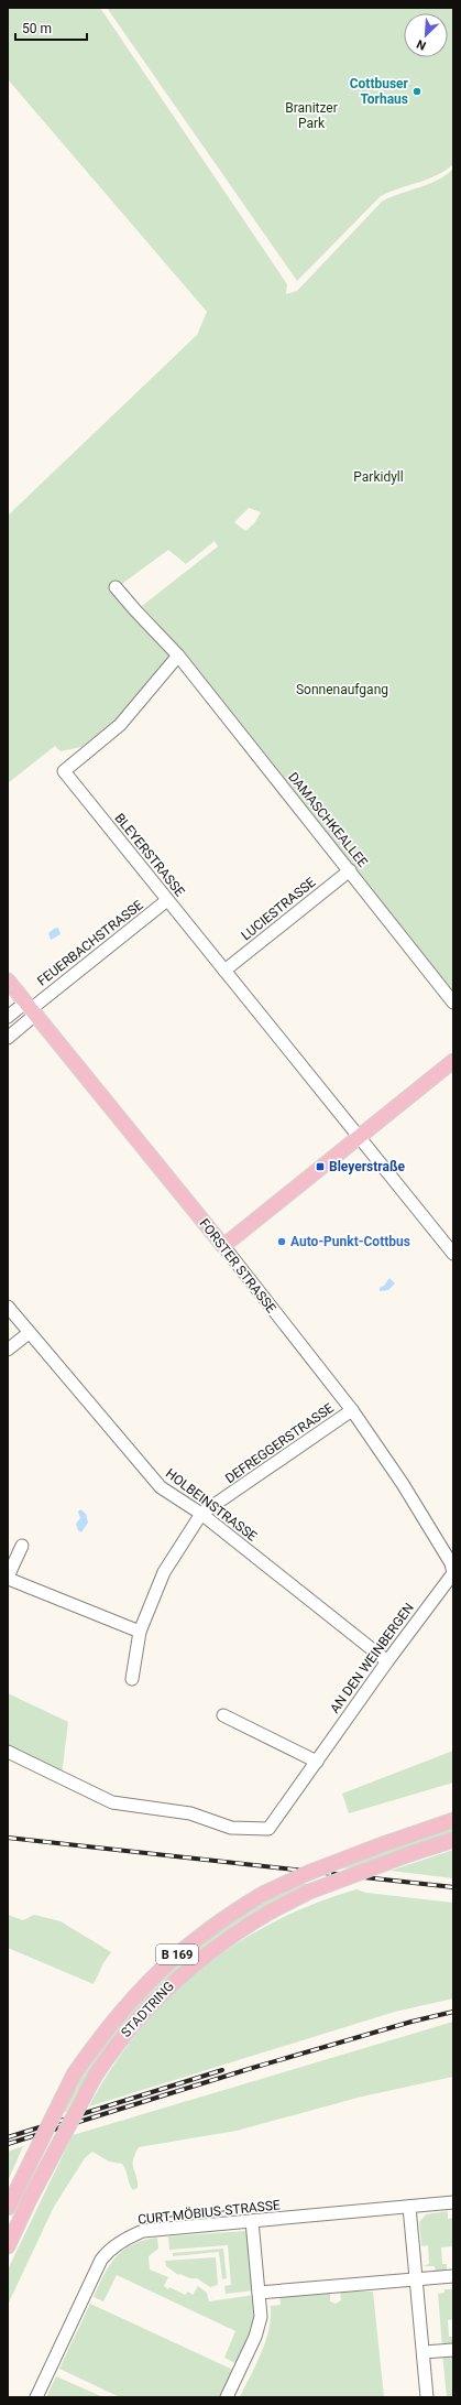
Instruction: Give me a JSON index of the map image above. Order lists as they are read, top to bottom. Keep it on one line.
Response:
{"streets":{"main road":["FORSTER STRASSE","B 169","STADTRING"],"street":["DAMASCHKEALLEE","BLEYERSTRASSE","LUCIESTRASSE","FEUERBACHSTRASSE","DEFREGGERSTRASSE","HOLBEINSTRASSE","AN DEN WEINBERGEN","CURT-MÖBIUS-STRASSE"]},"crossings":[["DAMASCHKEALLEE","BLEYERSTRASSE"],["DAMASCHKEALLEE","LUCIESTRASSE"],["BLEYERSTRASSE","LUCIESTRASSE"],["BLEYERSTRASSE","FEUERBACHSTRASSE"],["FEUERBACHSTRASSE","FORSTER STRASSE"],["FORSTER STRASSE","DEFREGGERSTRASSE"],["FORSTER STRASSE","AN DEN WEINBERGEN"],["DEFREGGERSTRASSE","HOLBEINSTRASSE"],["HOLBEINSTRASSE","AN DEN WEINBERGEN"]],"parks":["Branitzer Park","Parkidyll","Sonnenaufgang"],"places":{"other":["Cottbuser Torhaus","Auto-Punkt-Cottbus"],"transit":["Bleyerstraße"]},"scale_bar":"50 m","north":"bottom left"}
